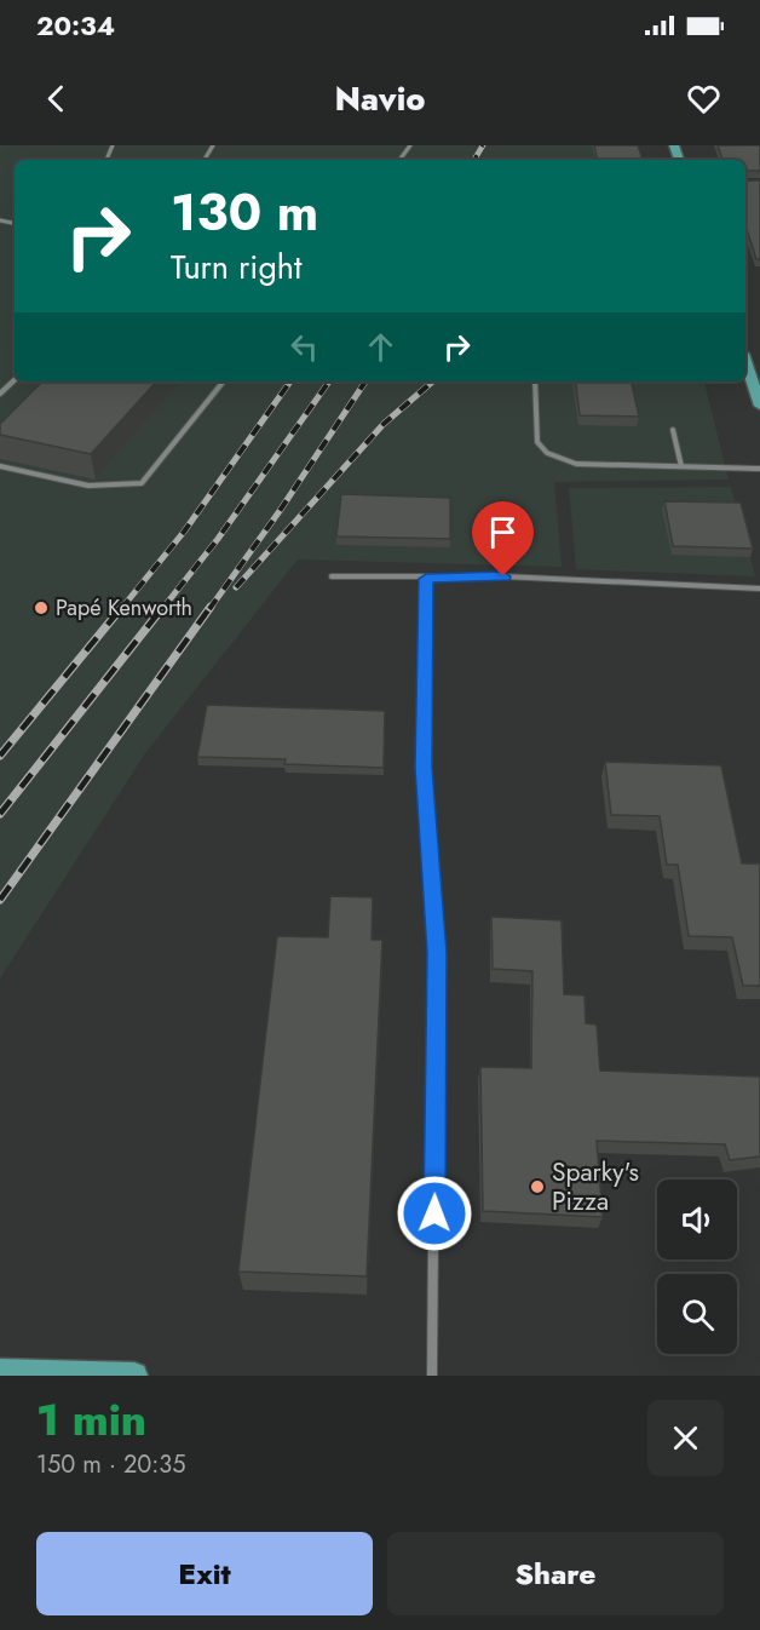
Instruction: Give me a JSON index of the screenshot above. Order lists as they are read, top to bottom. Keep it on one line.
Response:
{"places":["Papé Kenworth","Sparky's Pizza"],"page":{"status":"20:34","header":"Navio","turn":["130 m","Turn right"],"heading":["1 min","150 m · 20:35"],"buttons":["Exit","Share"]}}
